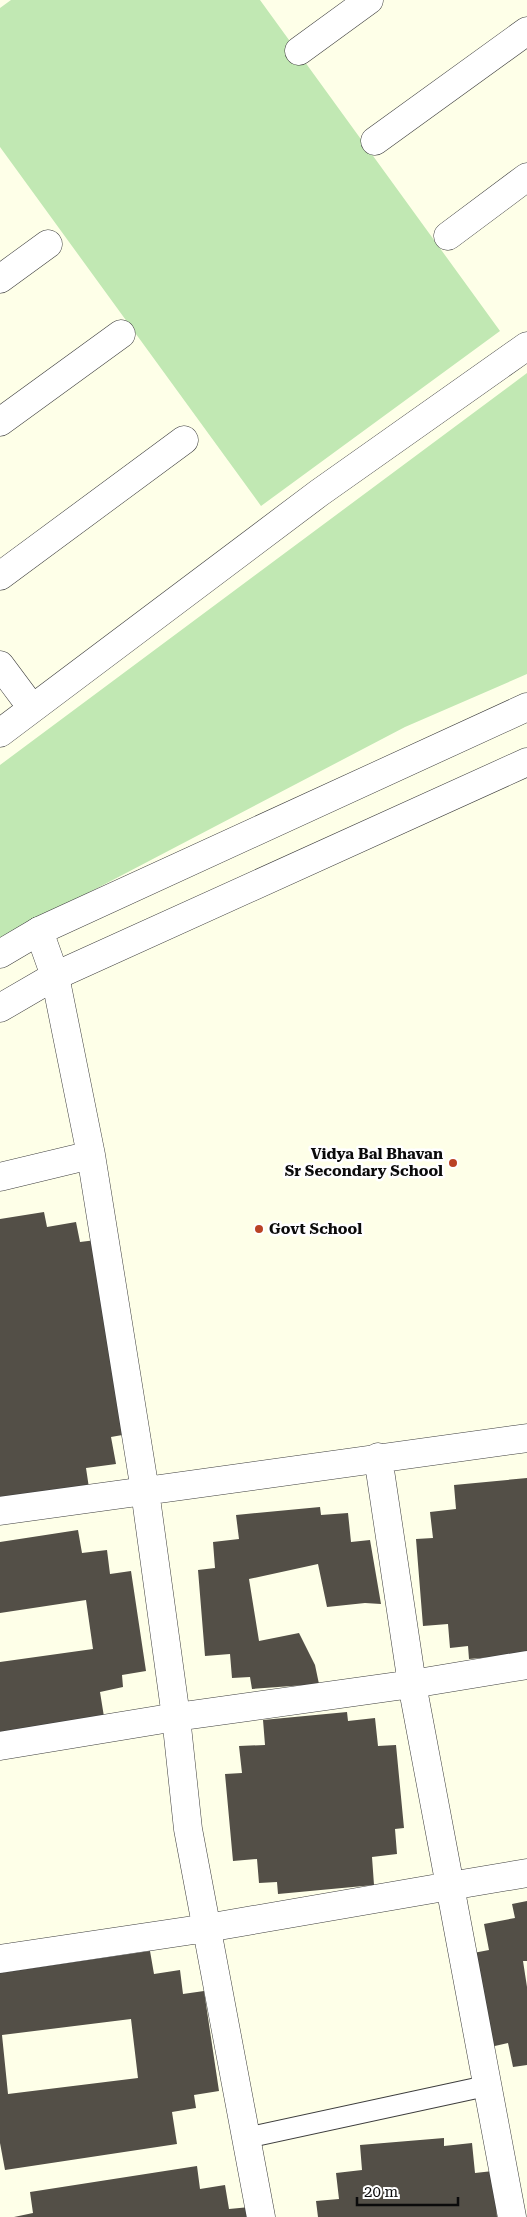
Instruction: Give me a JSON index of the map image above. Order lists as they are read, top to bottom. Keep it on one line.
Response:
{"places":["Vidya Bal Bhavan Sr Secondary School","Govt School"],"scale_bar":"20 m"}
